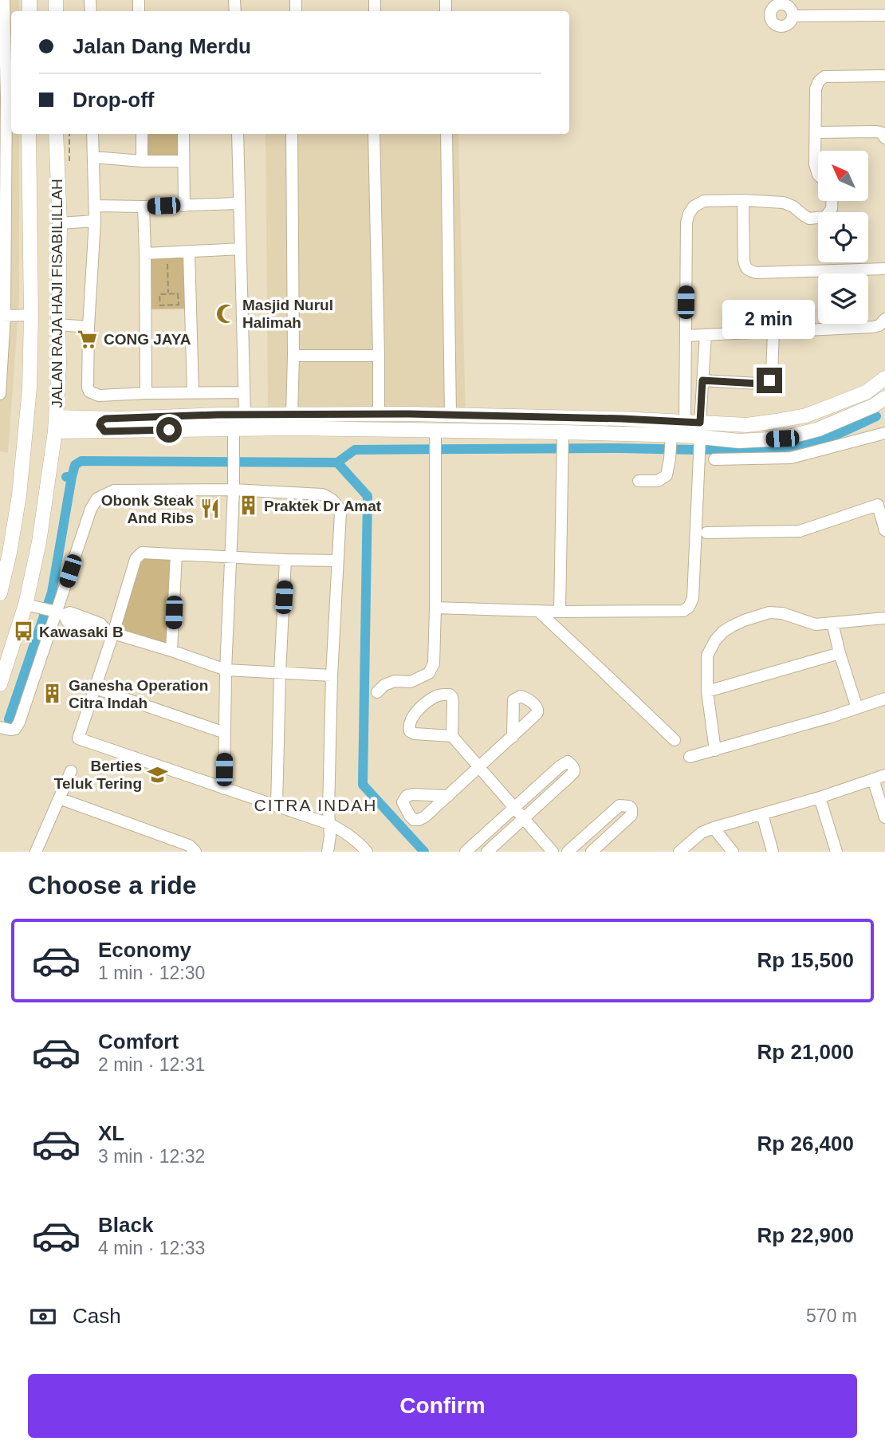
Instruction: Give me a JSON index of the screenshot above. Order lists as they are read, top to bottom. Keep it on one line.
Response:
{"streets":{"main road":["JALAN RAJA HAJI FISABILILLAH"]},"districts":["CITRA INDAH"],"places":{"mosque":["Masjid Nurul Halimah"],"supermarket":["CONG JAYA"],"building":["Praktek Dr Amat","Ganesha Operation Citra Indah"],"restaurant":["Obonk Steak And Ribs"],"bus stop":["Kawasaki B"],"school or university":["Berties Teluk Tering"]},"north":"top left","page":{"banner":["Jalan Dang Merdu","Drop-off"],"bubble":"2 min","heading":"Choose a ride","list":[{"name":"Economy","note":"1 min · 12:30","value":"Rp 15,500"},{"name":"Comfort","note":"2 min · 12:31","value":"Rp 21,000"},{"name":"XL","note":"3 min · 12:32","value":"Rp 26,400"},{"name":"Black","note":"4 min · 12:33","value":"Rp 22,900"}],"pay":["Cash","570 m"],"buttons":"Confirm"}}
